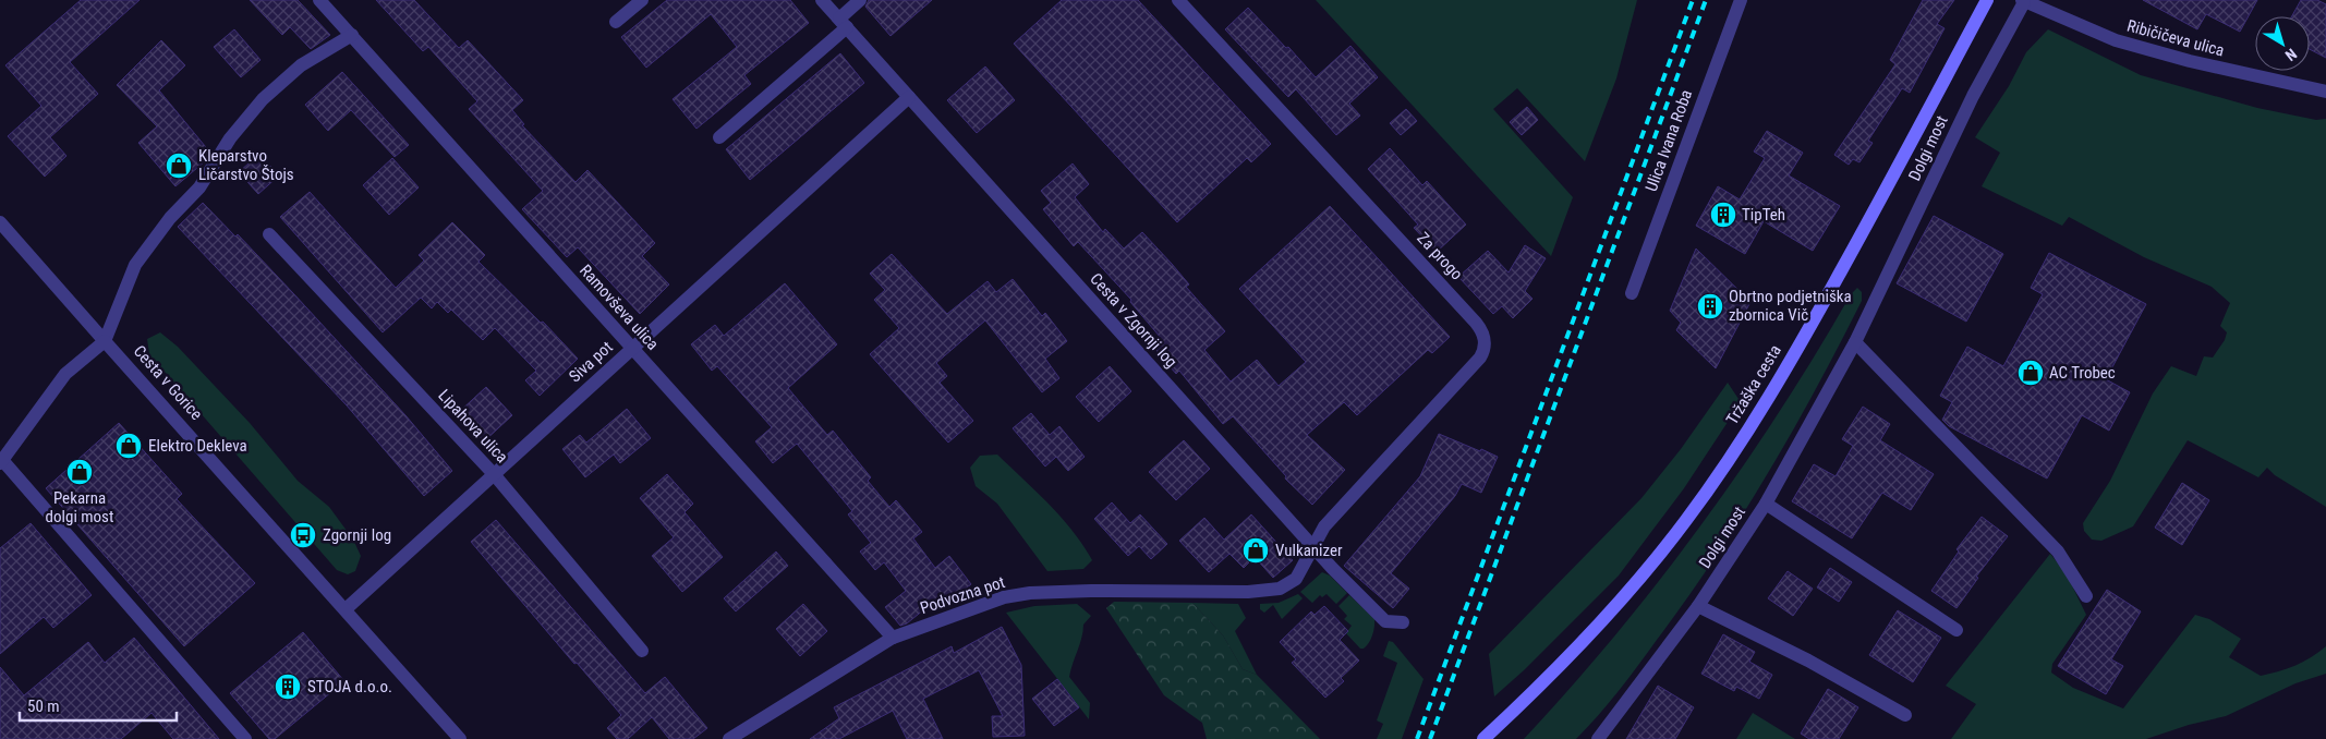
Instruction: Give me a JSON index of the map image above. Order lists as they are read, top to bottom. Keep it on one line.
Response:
{"streets":{"main road":["Tržaška cesta"],"street":["Ribičičeva ulica","Ulica Ivana Roba","Dolgi most","Za progo","Ramovševa ulica","Cesta v Zgornji log","Siva pot","Cesta v Gorice","Lipahova ulica","Podvozna pot"]},"crossings":[["Ribičičeva ulica","Dolgi most"],["Za progo","Cesta v Zgornji log"],["Za progo","Podvozna pot"],["Ramovševa ulica","Siva pot"],["Ramovševa ulica","Podvozna pot"],["Cesta v Zgornji log","Siva pot"],["Cesta v Zgornji log","Podvozna pot"],["Siva pot","Cesta v Gorice"],["Siva pot","Lipahova ulica"]],"places":{"shop":["Kleparstvo Ličarstvo Štojs","AC Trobec","Elektro Dekleva","Pekarna dolgi most","Vulkanizer"],"building":["TipTeh","Obrtno podjetniška zbornica Vič","STOJA d.o.o."],"bus stop":["Zgornji log"]},"scale_bar":"50 m","north":"bottom right"}
